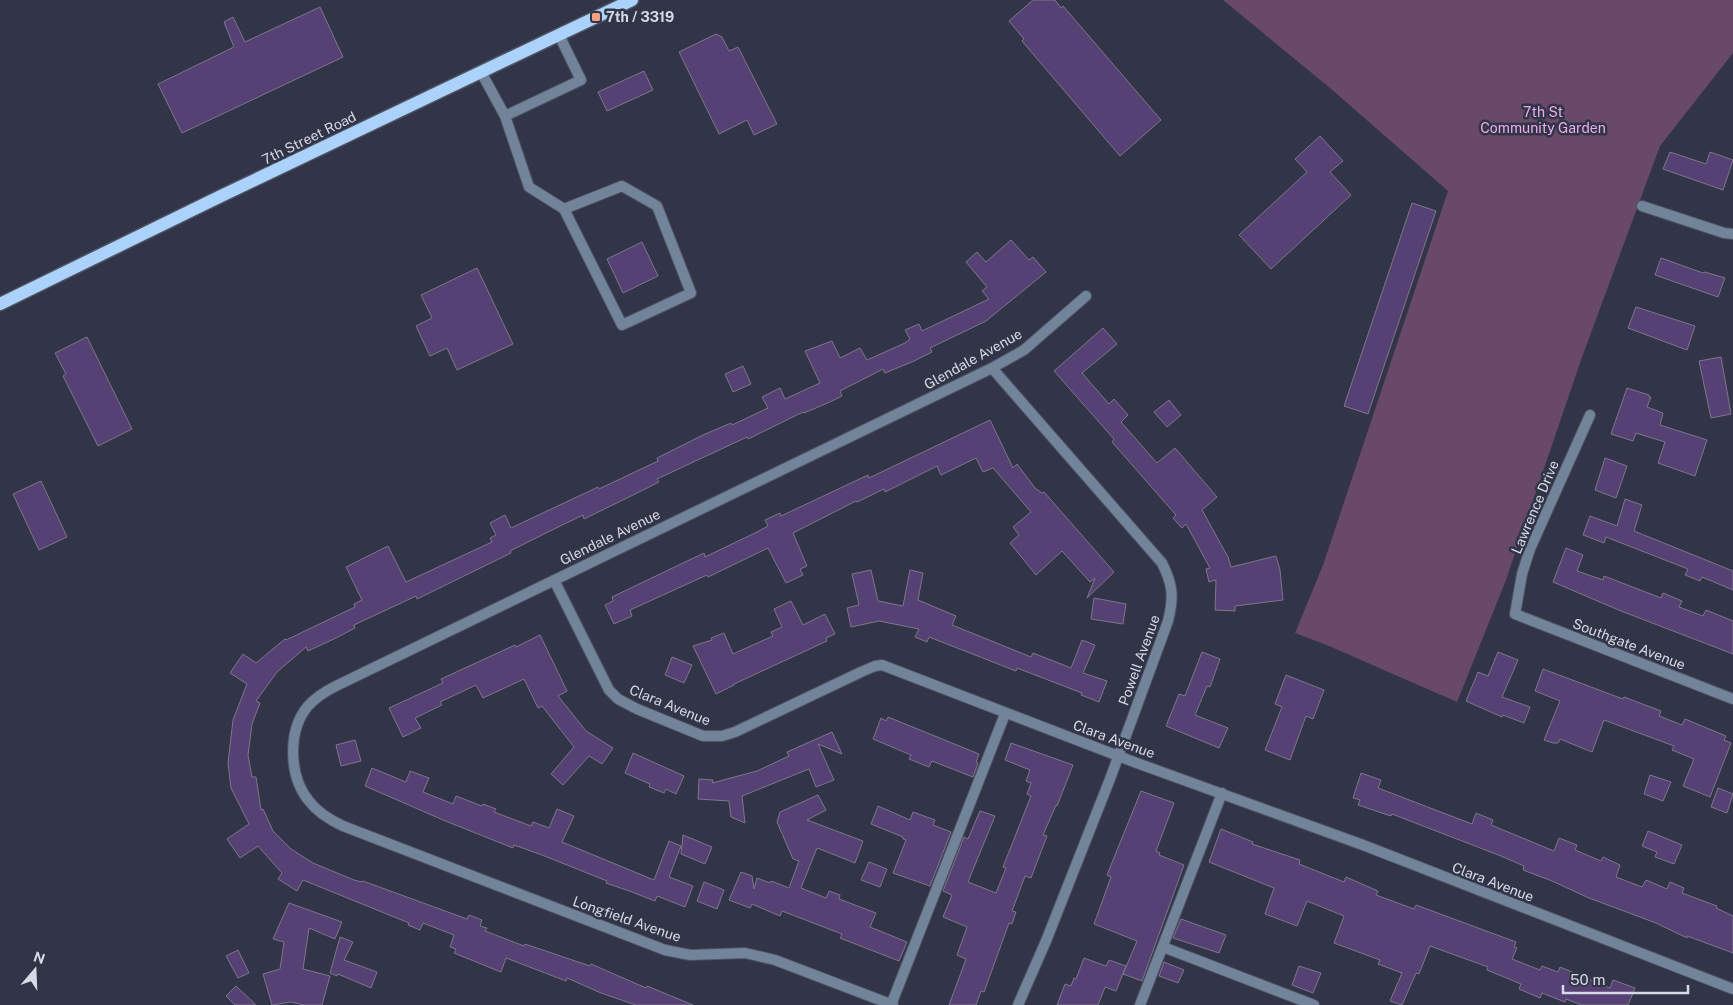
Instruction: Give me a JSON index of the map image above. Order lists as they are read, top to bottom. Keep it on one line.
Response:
{"streets":{"main road":["7th Street Road"],"street":["Glendale Avenue","Lawrence Drive","Southgate Avenue","Powell Avenue","Clara Avenue","Longfield Avenue"]},"crossings":[["Glendale Avenue","Powell Avenue"],["Glendale Avenue","Clara Avenue"],["Glendale Avenue","Longfield Avenue"],["Lawrence Drive","Southgate Avenue"],["Powell Avenue","Clara Avenue"]],"parks":["7th St Community Garden"],"places":{"transit":["7th / 3319"]},"scale_bar":"50 m","north":"top"}
